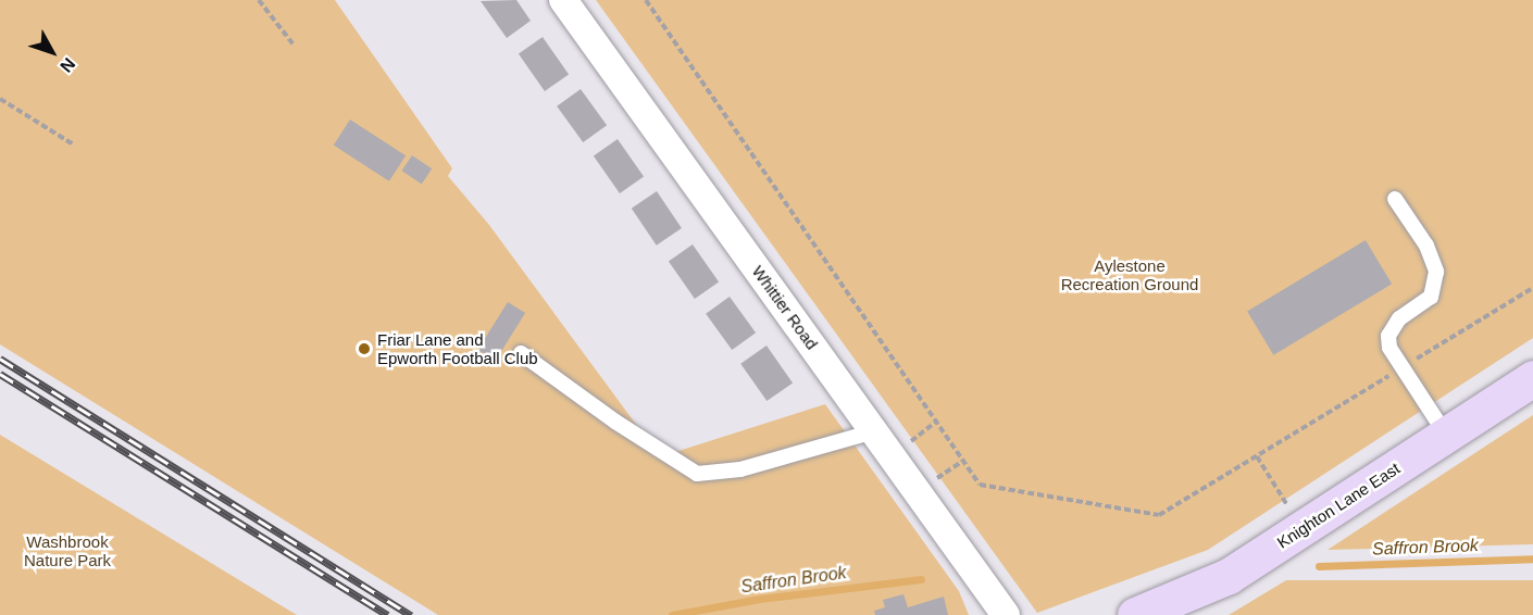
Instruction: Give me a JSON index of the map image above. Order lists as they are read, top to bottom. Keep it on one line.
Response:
{"streets":{"street":["Whittier Road","Knighton Lane East"]},"water":["Saffron Brook"],"parks":["Aylestone Recreation Ground","Washbrook Nature Park"],"places":["Friar Lane and Epworth Football Club"],"north":"bottom right"}
